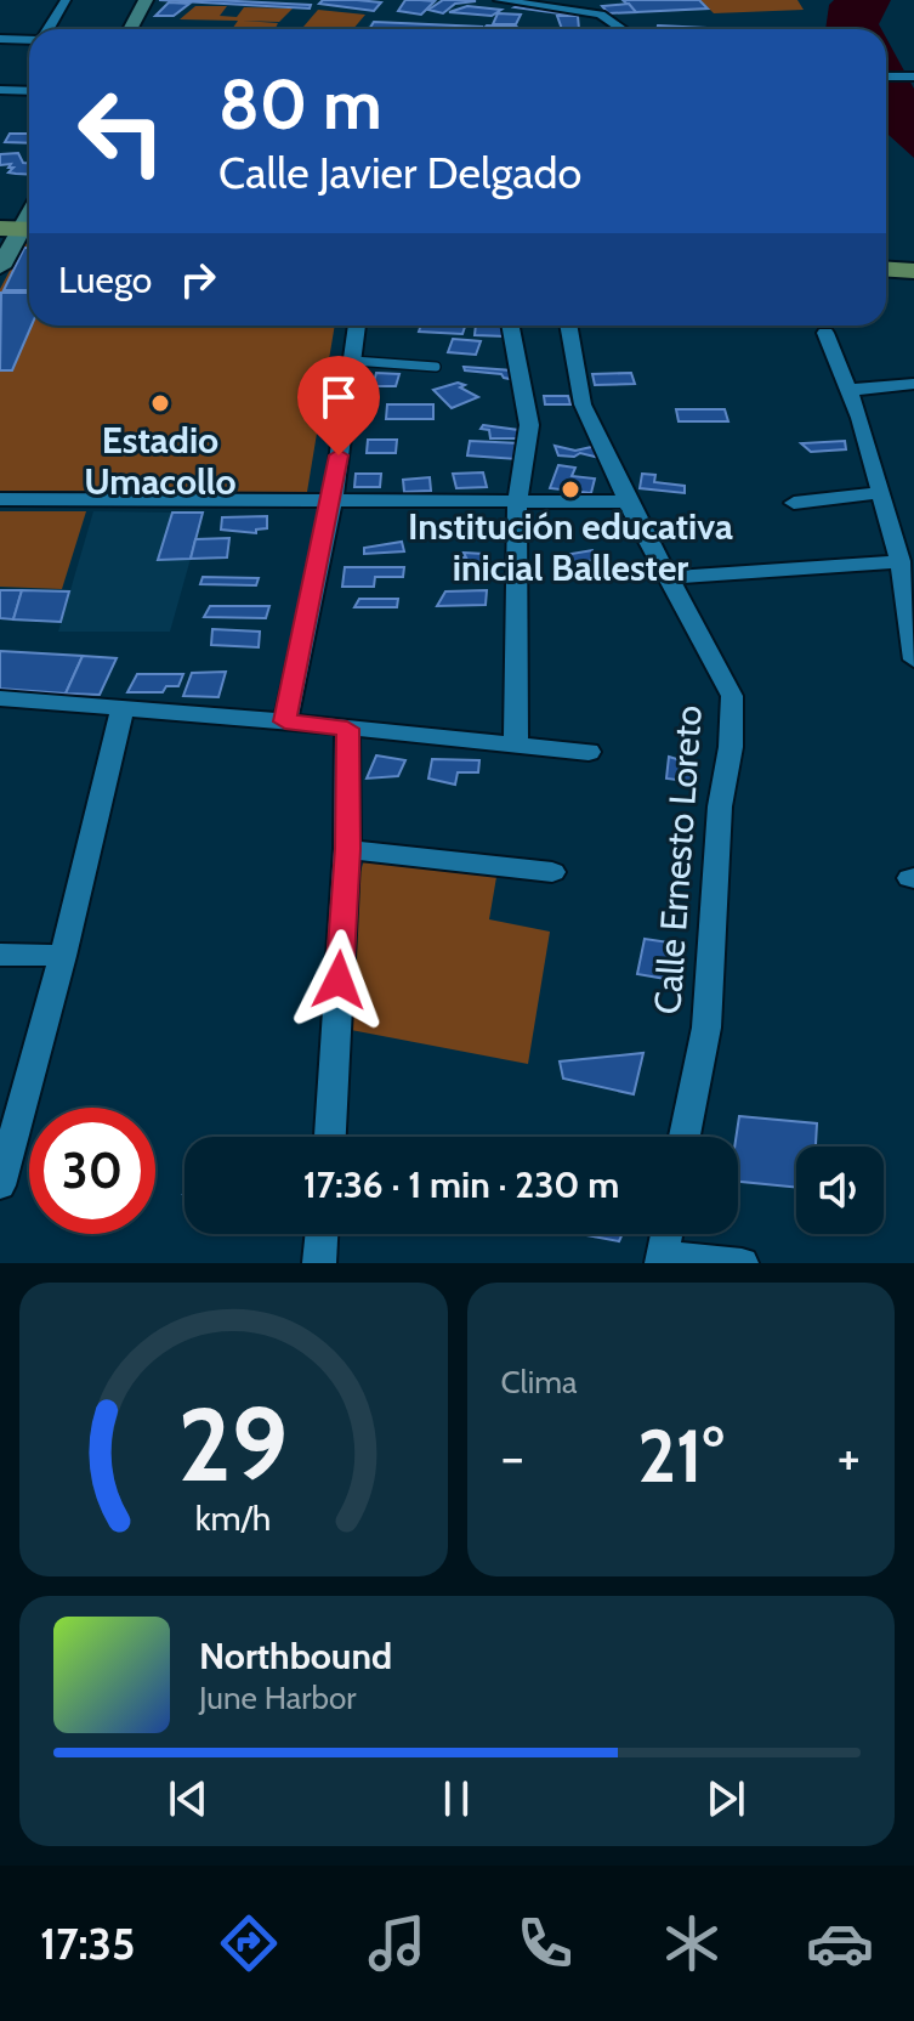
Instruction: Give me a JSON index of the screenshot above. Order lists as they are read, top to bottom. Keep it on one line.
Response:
{"streets":{"street":["Calle Ernesto Loreto"]},"places":["Estadio Umacollo","Institución educativa inicial Ballester"],"page":{"turn":["80 m","Calle Javier Delgado"],"then":"Luego","limit":"30","trip":"17:36 · 1 min · 230 m","tile":"Clima","heat":["−","21°","+"],"song":["Northbound","June Harbor"],"tabs":"17:35","gauge":["29","km/h"]}}
